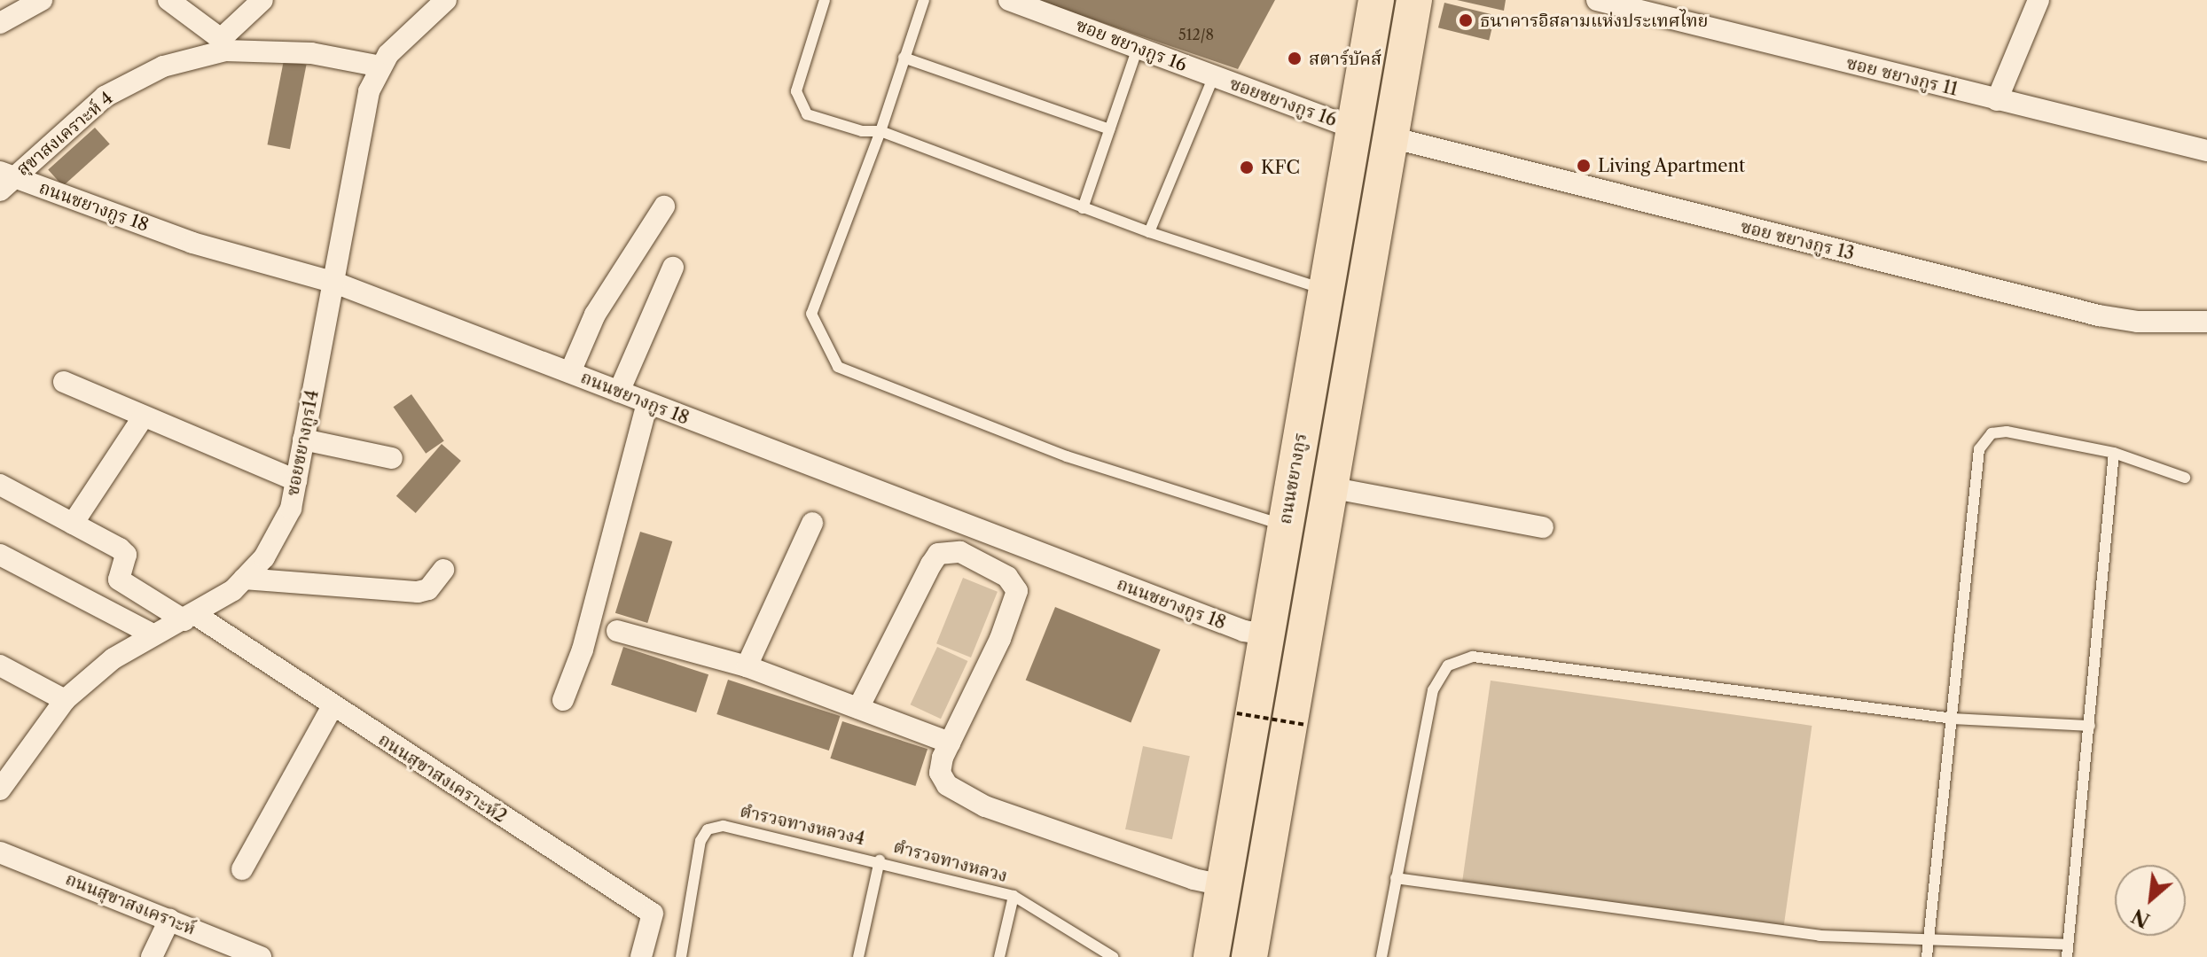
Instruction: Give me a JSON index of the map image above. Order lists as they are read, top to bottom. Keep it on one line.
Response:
{"streets":{"main road":["ถนนชยางกูร"],"street":["ซอย ชยางกูร 16","ซอย ชยางกูร 11","ซอยชยางกูร 16","สุขาสงเคราะห์ 4","ถนนชยางกูร 18","ซอย ชยางกูร 13","ซอยชยางกูร14","ถนนสุขาสงเคราะห์2","ถนนสุขาสงเคราะห์"],"lane":["ตำรวจทางหลวง4","ตำรวจทางหลวง"]},"crossings":[["ซอย ชยางกูร 16","ซอยชยางกูร 16"],["ซอยชยางกูร 16","ถนนชยางกูร"],["สุขาสงเคราะห์ 4","ถนนชยางกูร 18"],["สุขาสงเคราะห์ 4","ซอยชยางกูร14"],["ถนนชยางกูร 18","ซอยชยางกูร14"],["ถนนชยางกูร 18","ถนนชยางกูร"],["ซอยชยางกูร14","ถนนสุขาสงเคราะห์2"],["ตำรวจทางหลวง4","ตำรวจทางหลวง"]],"places":["ธนาคารอิสลามแห่งประเทศไทย","สตาร์บัคส์","Living Apartment","KFC"],"house_numbers":["512/8"],"north":"bottom left"}
